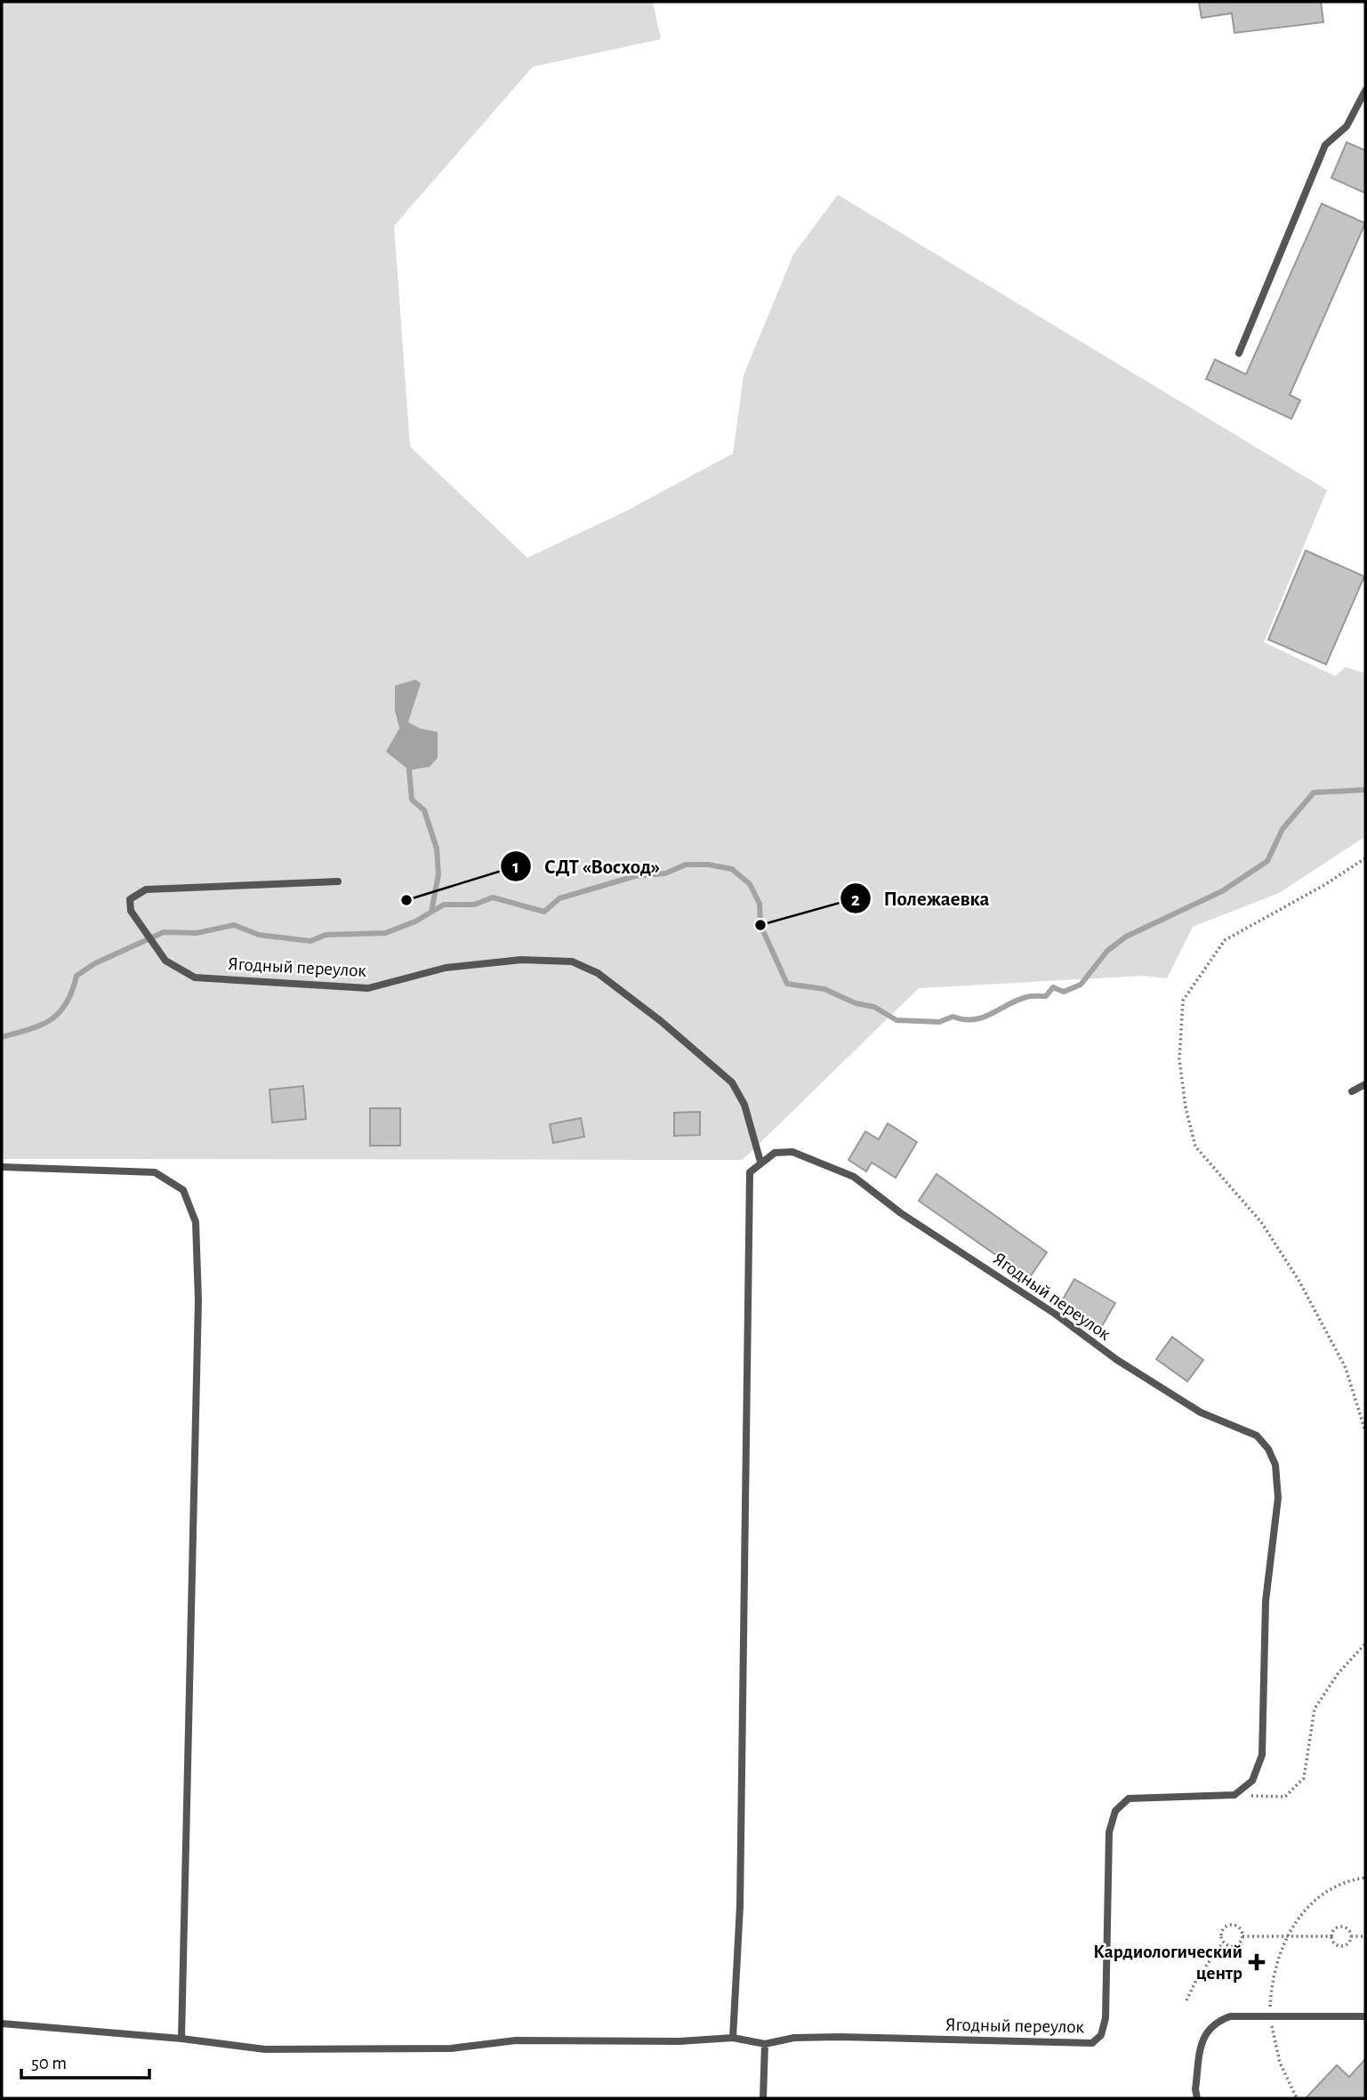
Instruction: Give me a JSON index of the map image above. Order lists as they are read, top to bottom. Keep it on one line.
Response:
{"streets":{"lane":["Ягодный переулок"]},"places":{"other":["СДТ «Восход»","Полежаевка"],"health":["Кардиологический центр"]},"scale_bar":"50 m"}
